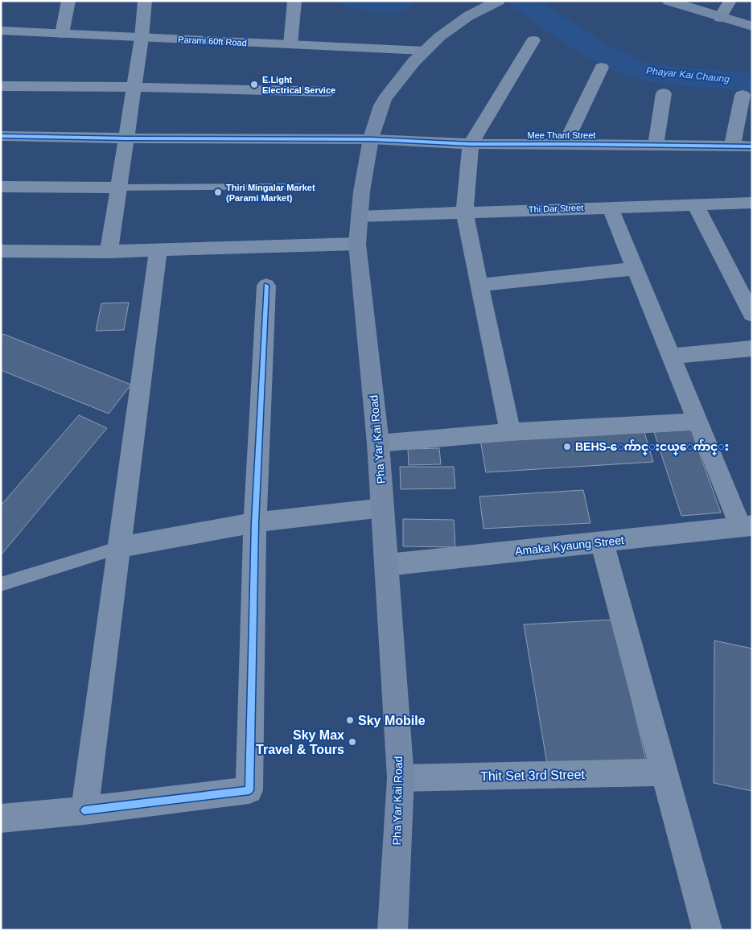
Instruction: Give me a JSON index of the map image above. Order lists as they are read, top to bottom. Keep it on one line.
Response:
{"streets":{"main road":["Pha Yar Kai Road"],"street":["Parami 60ft Road","Mee Thant Street","Thi Dar Street","Amaka Kyaung Street","Thit Set 3rd Street"]},"crossings":[["Parami 60ft Road","Pha Yar Kai Road"],["Mee Thant Street","Pha Yar Kai Road"],["Thi Dar Street","Pha Yar Kai Road"],["Pha Yar Kai Road","Amaka Kyaung Street"],["Pha Yar Kai Road","Thit Set 3rd Street"]],"water":["Phayar Kai Chaung"],"places":["E.Light Electrical Service","Thiri Mingalar Market (Parami Market)","BEHS-ေက်ာင္းငယ္ေက်ာင္း","Sky Mobile","Sky Max Travel & Tours"]}
